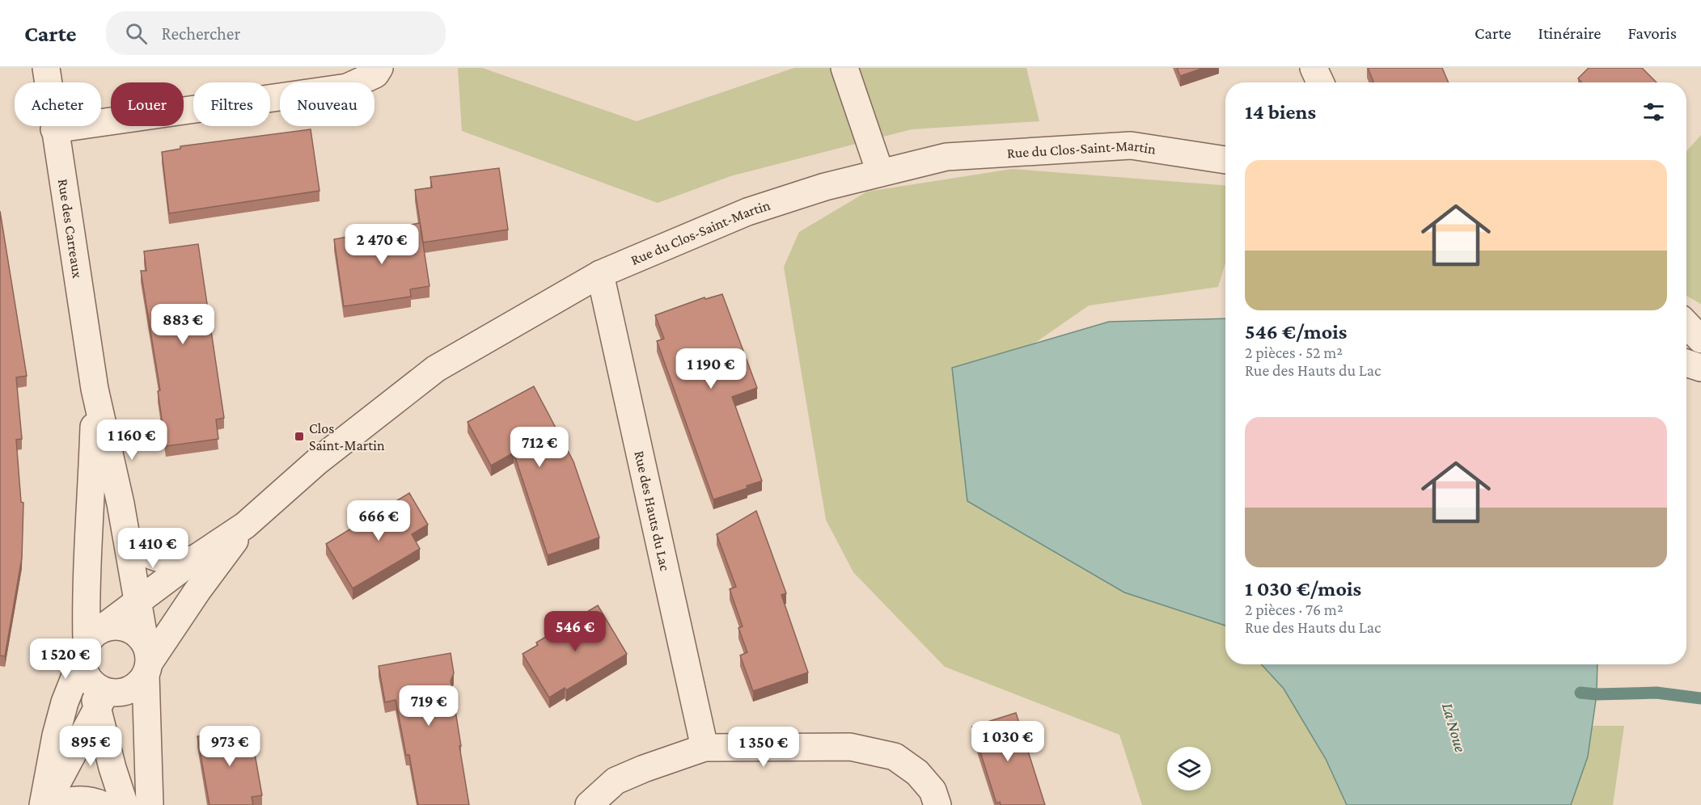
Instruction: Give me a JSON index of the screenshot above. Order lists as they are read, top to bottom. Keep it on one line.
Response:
{"streets":{"street":["Rue du Clos-Saint-Martin","Rue des Carreaux","Rue des Hauts du Lac"]},"crossings":[["Rue du Clos-Saint-Martin","Rue des Carreaux"],["Rue du Clos-Saint-Martin","Rue des Hauts du Lac"]],"water":["La Noue"],"places":{"transit":["Clos Saint-Martin"]},"page":{"header":"Carte","search":"Rechercher","nav":["Carte","Itinéraire","Favoris"],"chip":["Acheter","Louer","Filtres","Nouveau"],"heading":"14 biens","list":[{"name":"546 €/mois","note":"2 pièces · 52 m² · Rue des Hauts du Lac"},{"name":"1 030 €/mois","note":"2 pièces · 76 m² · Rue des Hauts du Lac"}],"price":["2 470 €","883 €","1 190 €","1 160 €","712 €","666 €","1 410 €","546 €","1 520 €","719 €","1 030 €","895 €","973 €","1 350 €"]}}
